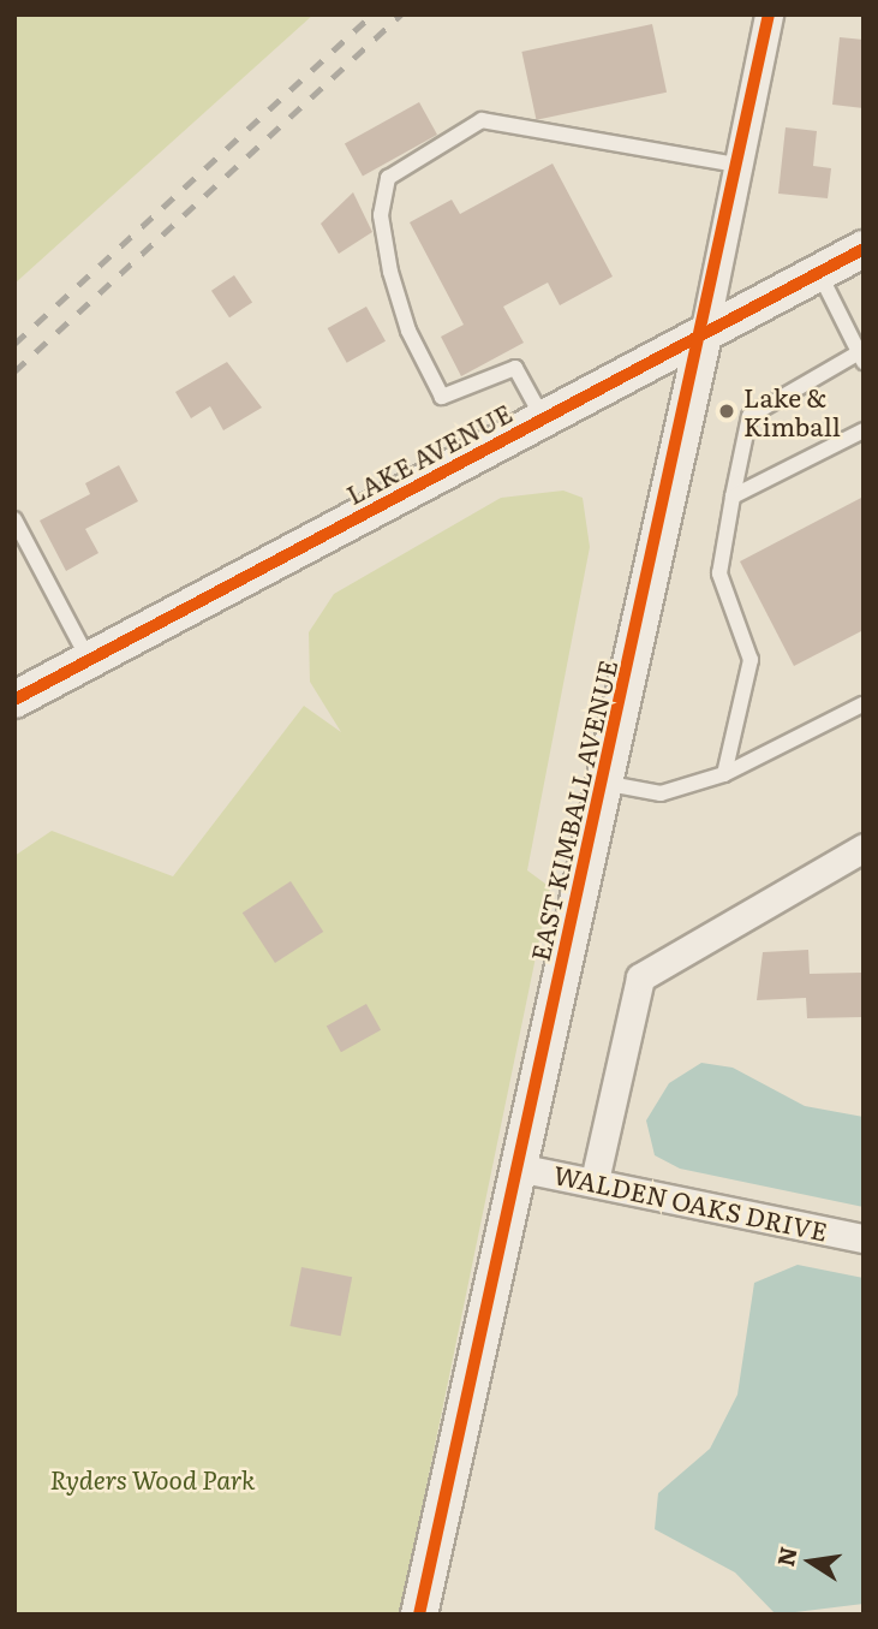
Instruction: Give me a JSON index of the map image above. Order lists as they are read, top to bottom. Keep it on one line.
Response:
{"streets":{"street":["LAKE AVENUE","EAST KIMBALL AVENUE","WALDEN OAKS DRIVE"]},"crossings":[["LAKE AVENUE","EAST KIMBALL AVENUE"],["EAST KIMBALL AVENUE","WALDEN OAKS DRIVE"]],"parks":["Ryders Wood Park"],"places":["Lake & Kimball"],"north":"left"}
